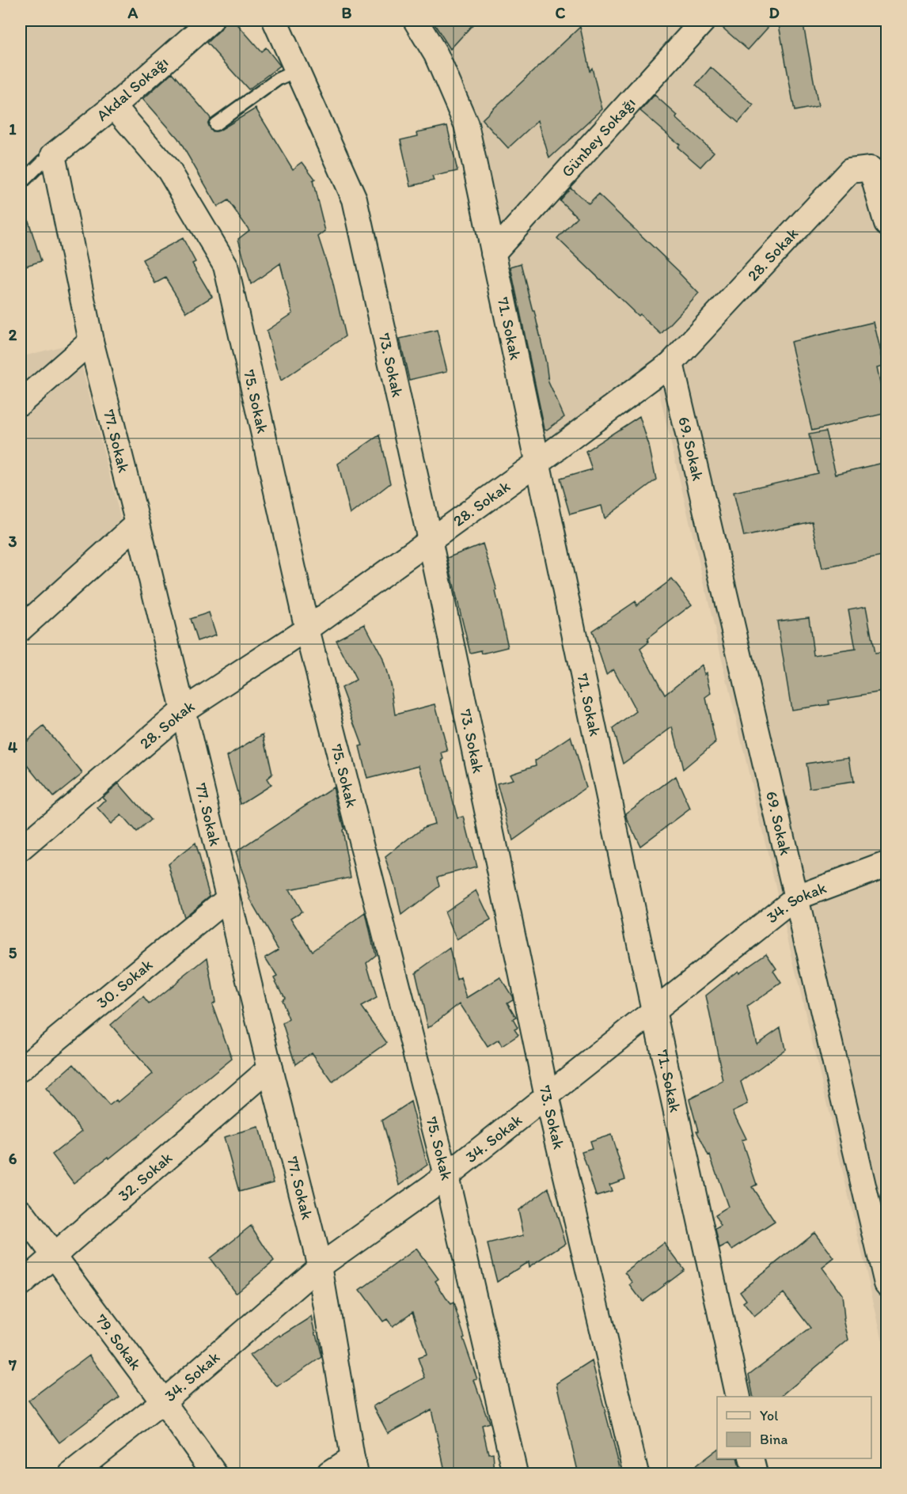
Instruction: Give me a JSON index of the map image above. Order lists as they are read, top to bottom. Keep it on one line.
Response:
{"streets":{"street":["Akdal Sokağı","Günbey Sokağı","28. Sokak","71. Sokak","73. Sokak","75. Sokak","77. Sokak","69. Sokak","34. Sokak","30. Sokak","32. Sokak","79. Sokak"]},"crossings":[["Akdal Sokağı","75. Sokak"],["Akdal Sokağı","77. Sokak"],["Günbey Sokağı","71. Sokak"],["28. Sokak","71. Sokak"],["28. Sokak","73. Sokak"],["28. Sokak","75. Sokak"],["28. Sokak","77. Sokak"],["28. Sokak","69. Sokak"],["71. Sokak","34. Sokak"],["73. Sokak","34. Sokak"],["75. Sokak","34. Sokak"],["77. Sokak","34. Sokak"],["77. Sokak","30. Sokak"],["77. Sokak","32. Sokak"],["69. Sokak","34. Sokak"],["34. Sokak","79. Sokak"],["32. Sokak","79. Sokak"]],"legend":["Yol","Bina"],"grid":{"columns":["A","B","C","D"],"rows":["1","2","3","4","5","6","7"]}}
